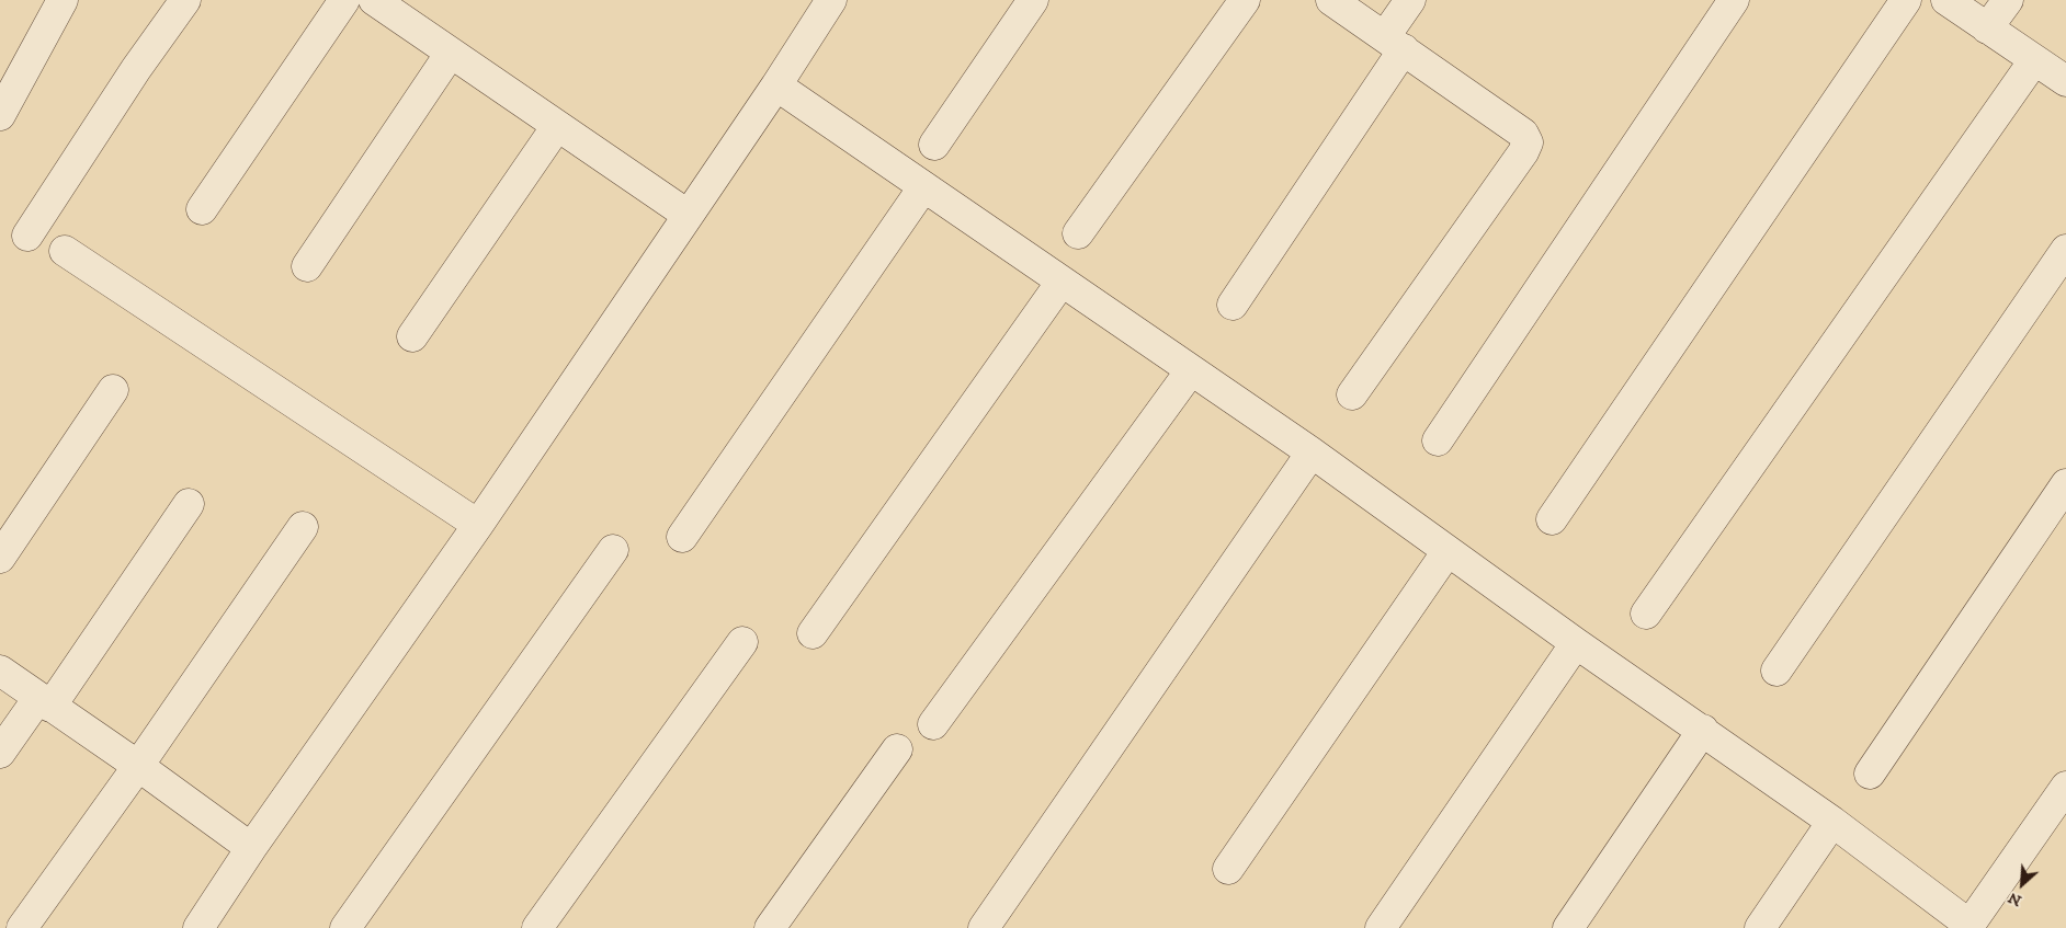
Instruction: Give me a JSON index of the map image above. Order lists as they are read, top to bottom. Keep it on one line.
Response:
{"north":"bottom left"}
